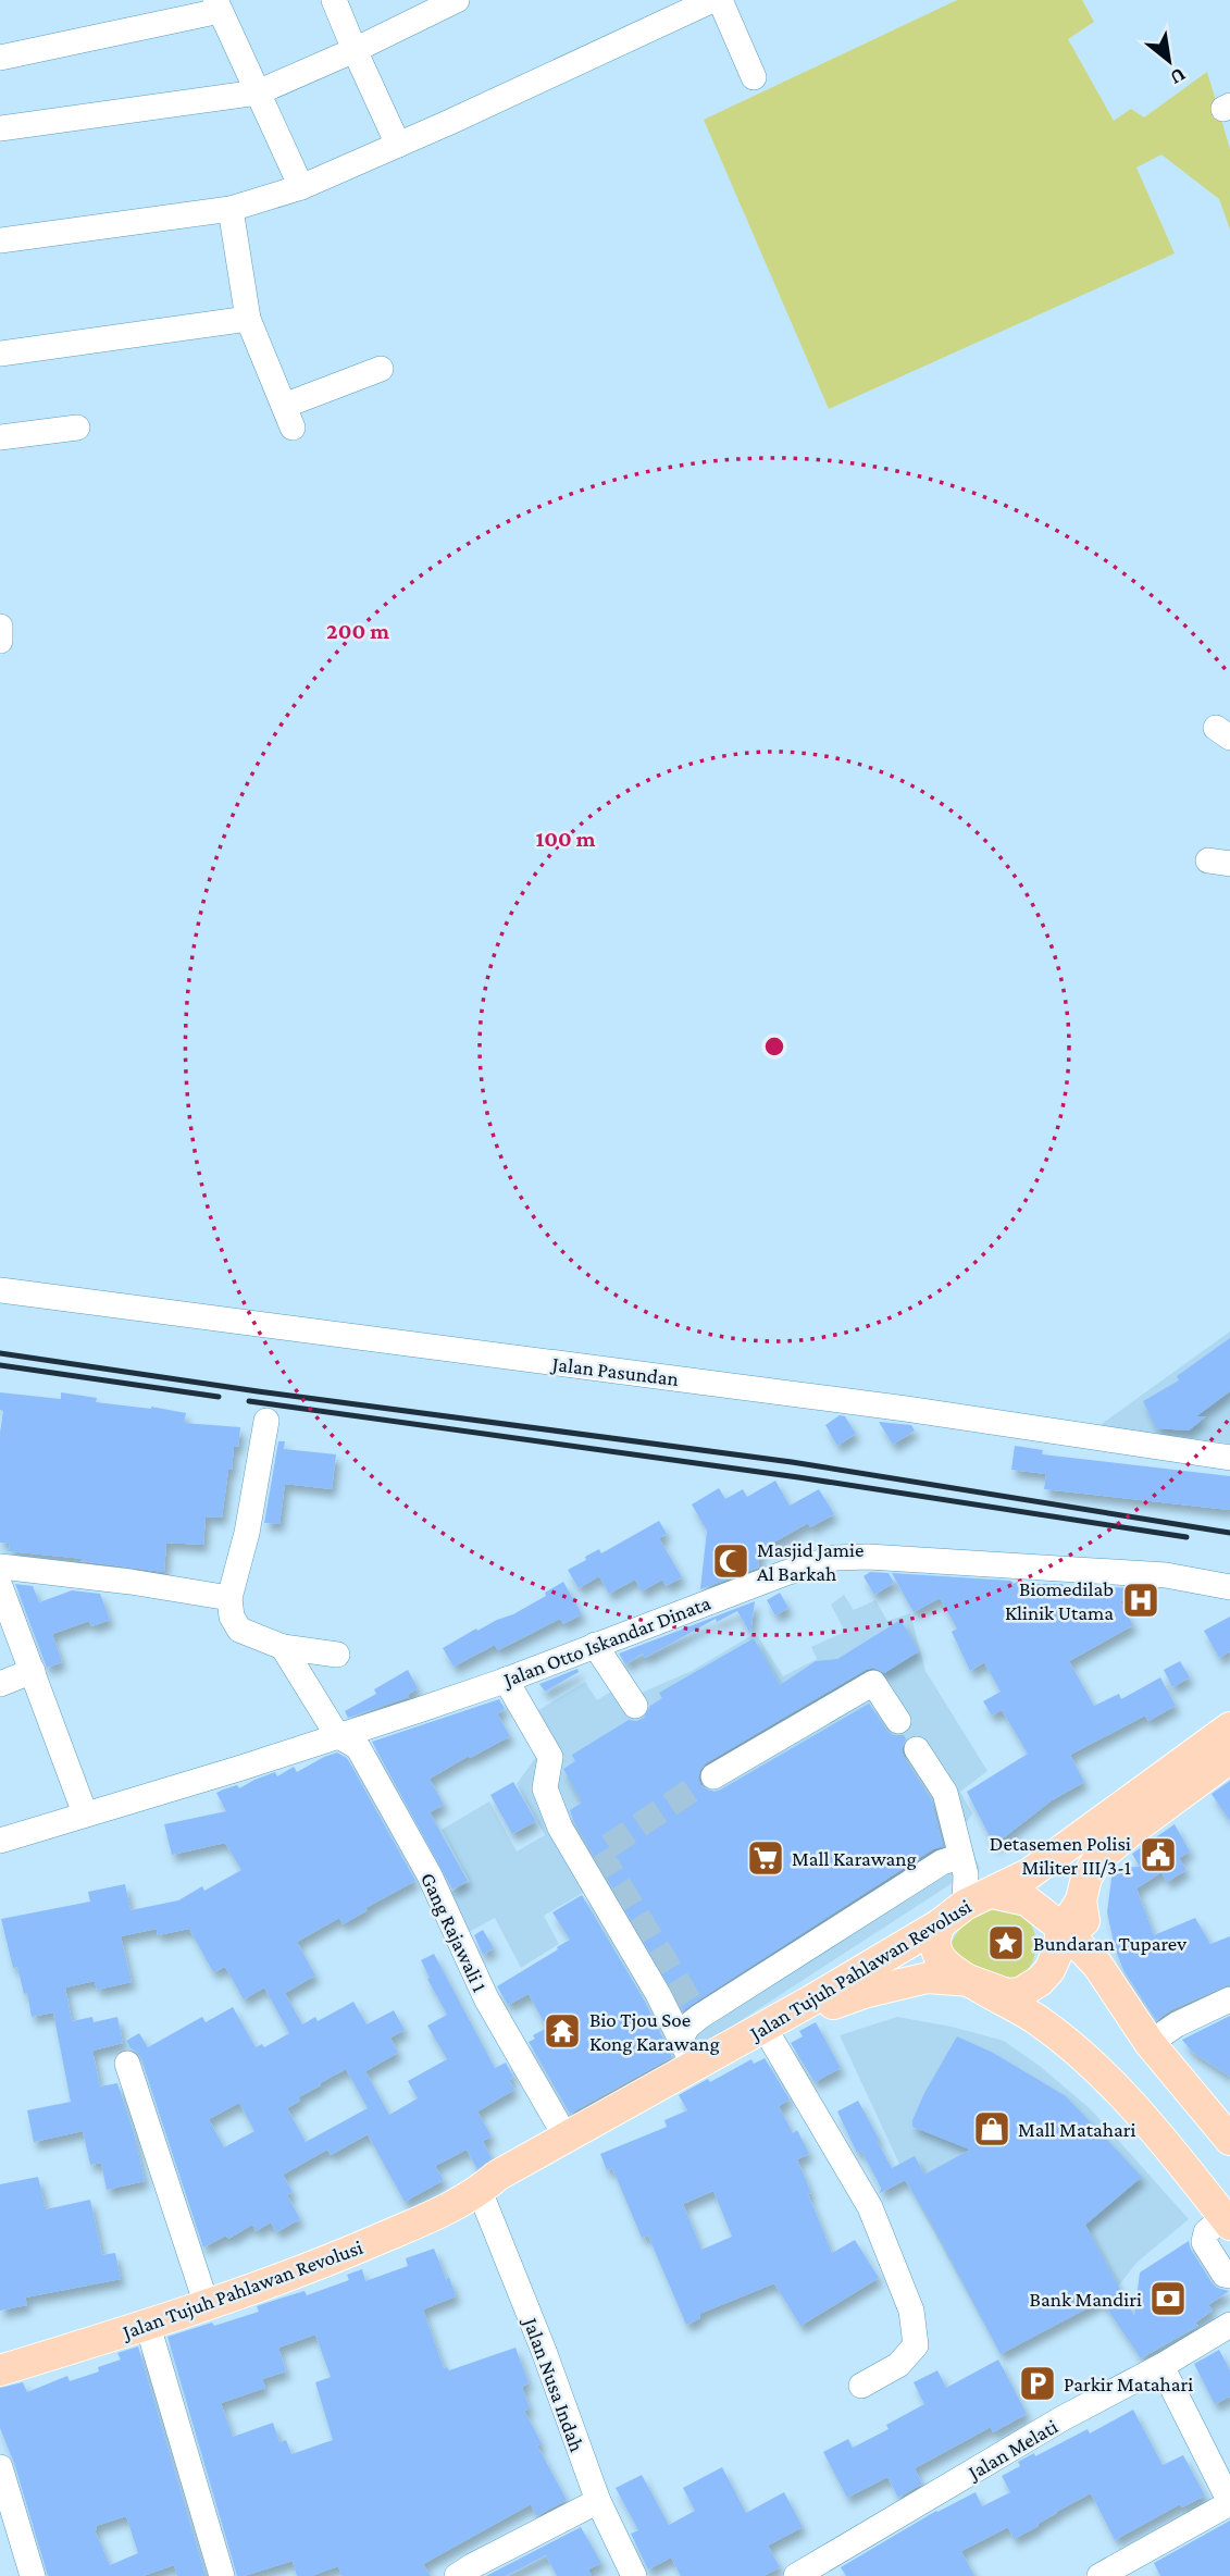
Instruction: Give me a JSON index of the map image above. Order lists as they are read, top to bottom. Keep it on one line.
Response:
{"streets":{"main road":["Jalan Tujuh Pahlawan Revolusi"],"street":["Jalan Pasundan","Jalan Otto Iskandar Dinata","Gang Rajawali 1","Jalan Nusa Indah","Jalan Melati"]},"crossings":[["Jalan Otto Iskandar Dinata","Gang Rajawali 1"],["Gang Rajawali 1","Jalan Tujuh Pahlawan Revolusi"],["Jalan Tujuh Pahlawan Revolusi","Jalan Nusa Indah"]],"places":{"mosque":["Masjid Jamie Al Barkah"],"hospital":["Biomedilab Klinik Utama"],"public building":["Detasemen Polisi Militer III/3-1"],"supermarket":["Mall Karawang"],"place":["Bundaran Tuparev"],"temple":["Bio Tjou Soe Kong Karawang"],"shop":["Mall Matahari"],"bank":["Bank Mandiri"],"parking":["Parkir Matahari"]},"north":"bottom right","rings":["200 m","100 m"]}
